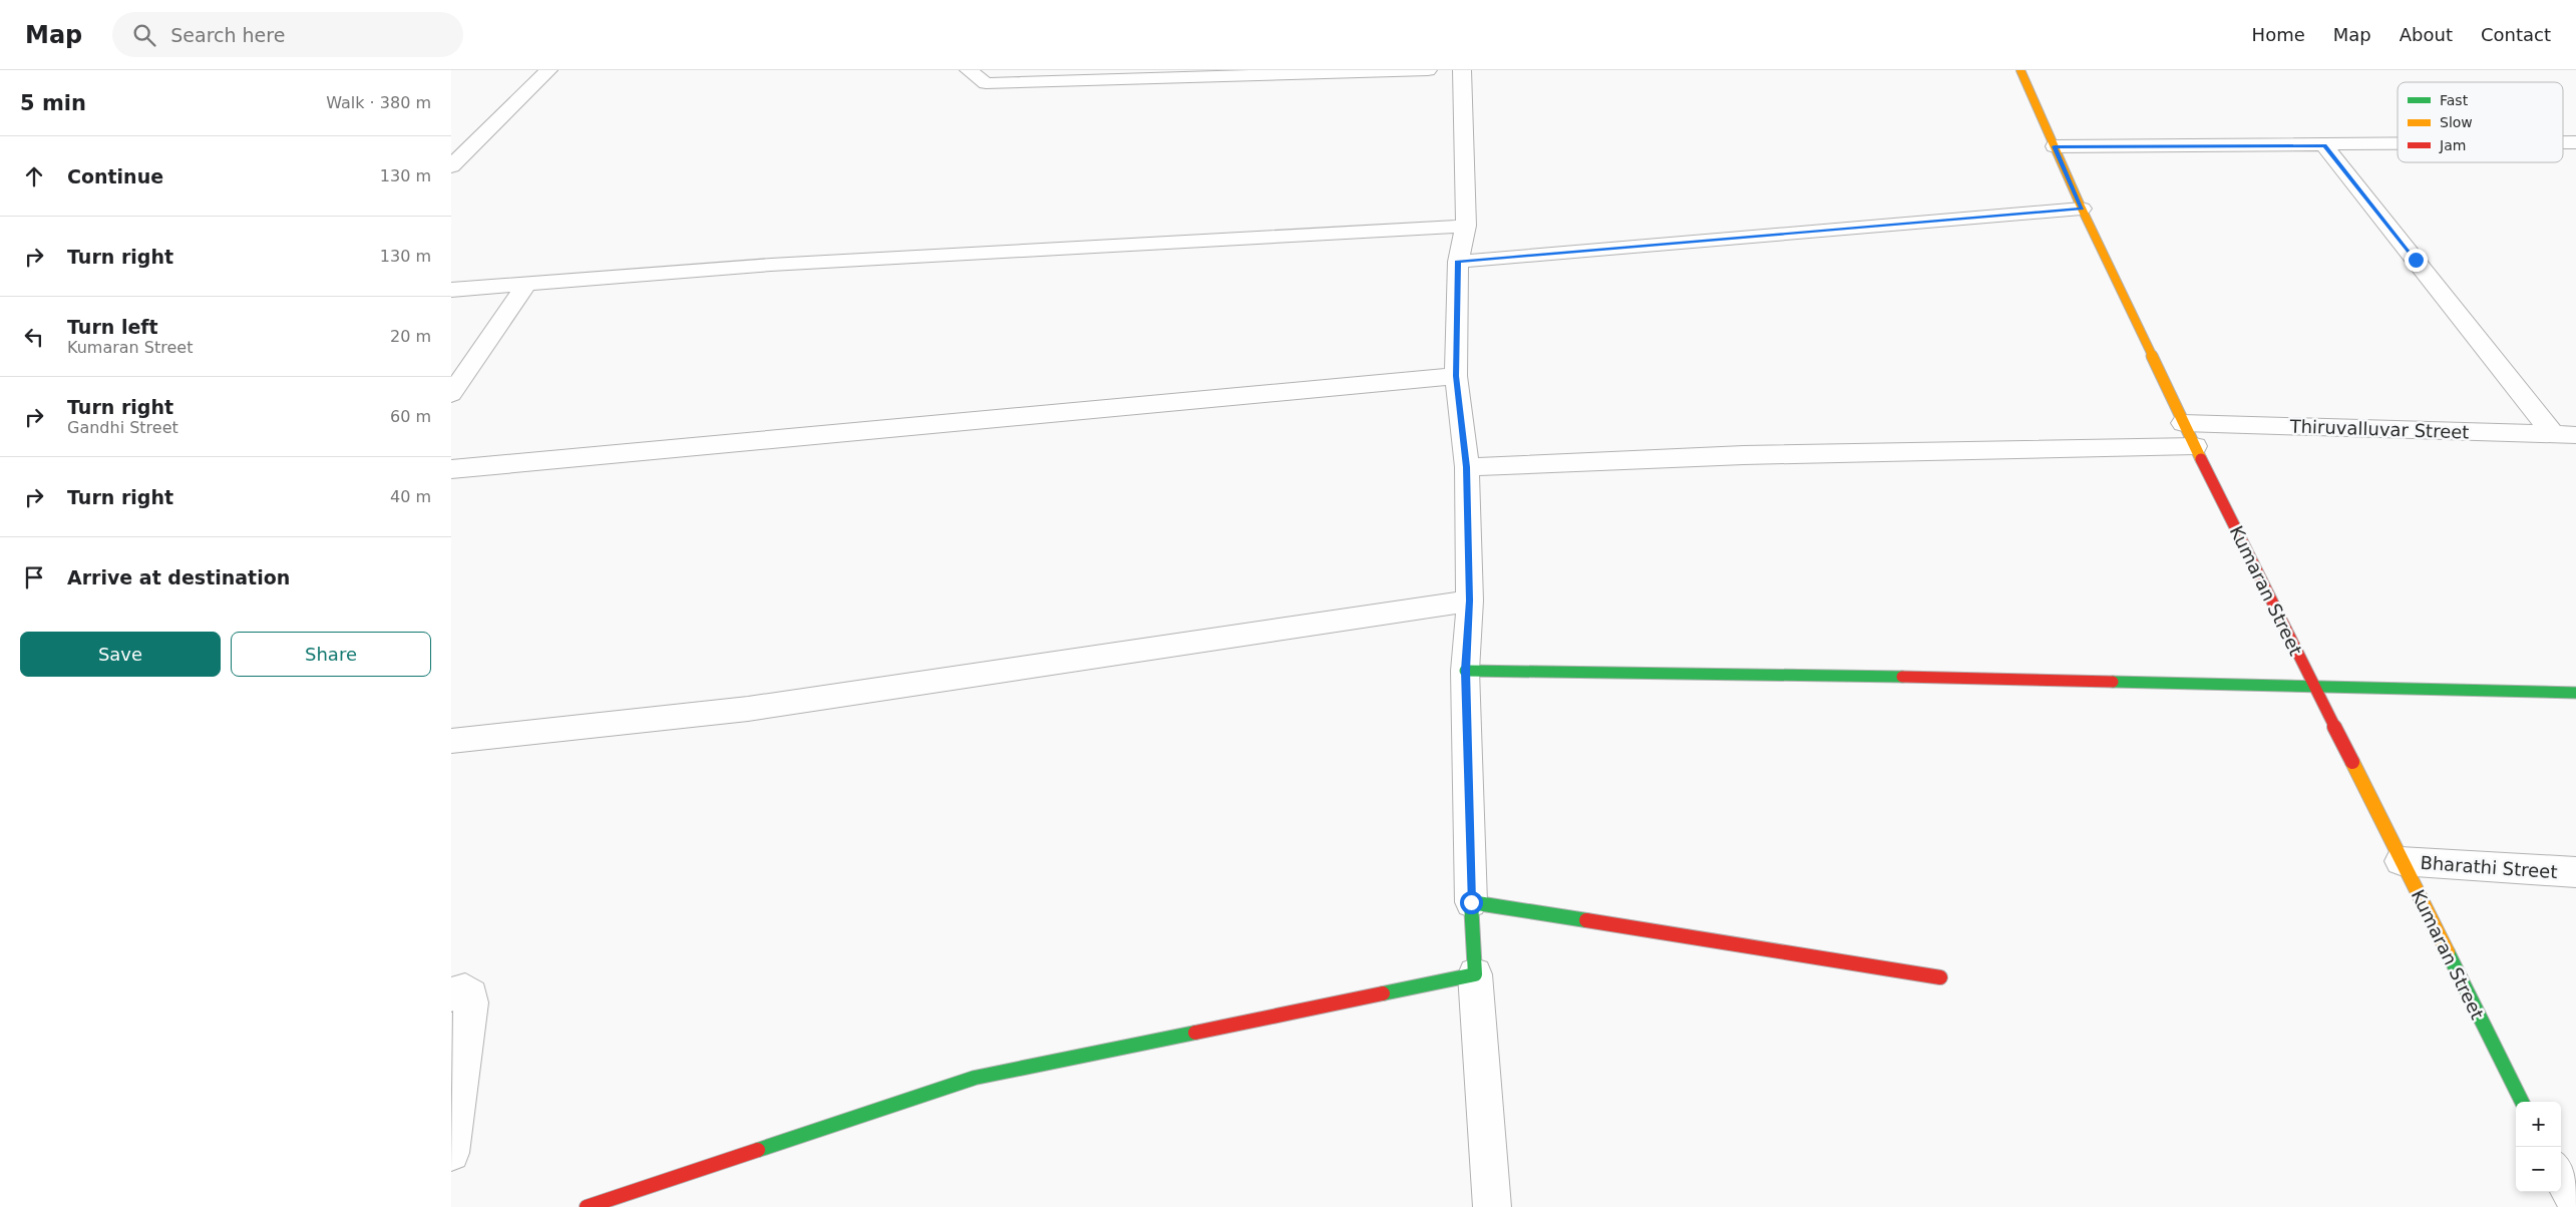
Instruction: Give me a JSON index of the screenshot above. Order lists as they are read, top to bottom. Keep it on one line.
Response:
{"streets":{"street":["Thiruvalluvar Street","Kumaran Street","Bharathi Street"]},"crossings":[["Thiruvalluvar Street","Kumaran Street"],["Kumaran Street","Bharathi Street"]],"legend":["Fast","Slow","Jam"],"page":{"header":"Map","search":"Search here","nav":["Home","Map","About","Contact"],"heading":["5 min","Walk · 380 m"],"list":[["Continue","130 m"],["Turn right","130 m"],["Turn left","Kumaran Street","20 m"],["Turn right","Gandhi Street","60 m"],["Turn right","40 m"],"Arrive at destination"],"buttons":["Save","Share"],"map_buttons":["+","−"]}}
